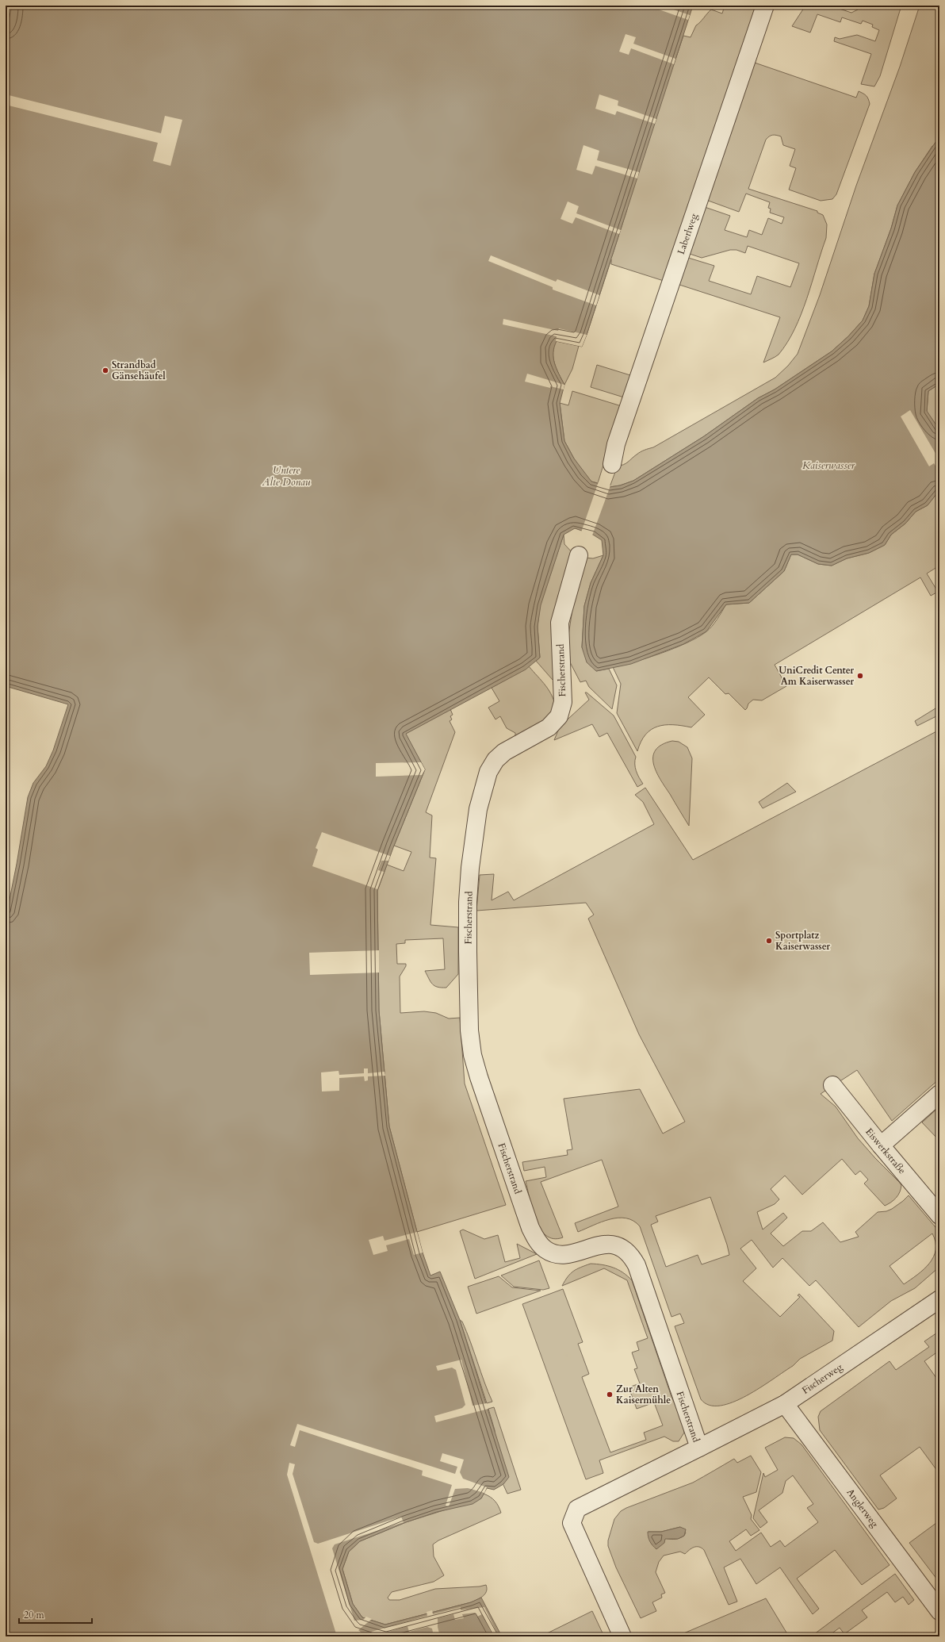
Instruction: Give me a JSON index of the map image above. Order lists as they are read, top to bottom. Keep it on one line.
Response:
{"streets":{"street":["Laberlweg","Fischerstrand","Eiswerkstraße","Fischerweg","Anglerweg"]},"crossings":[["Fischerstrand","Fischerweg"],["Fischerweg","Anglerweg"]],"water":["Kaiserwasser","Untere Alte Donau"],"places":["Strandbad Gänsehäufel","UniCredit Center Am Kaiserwasser","Sportplatz Kaiserwasser","Zur Alten Kaisermühle"],"scale_bar":"20 m"}
